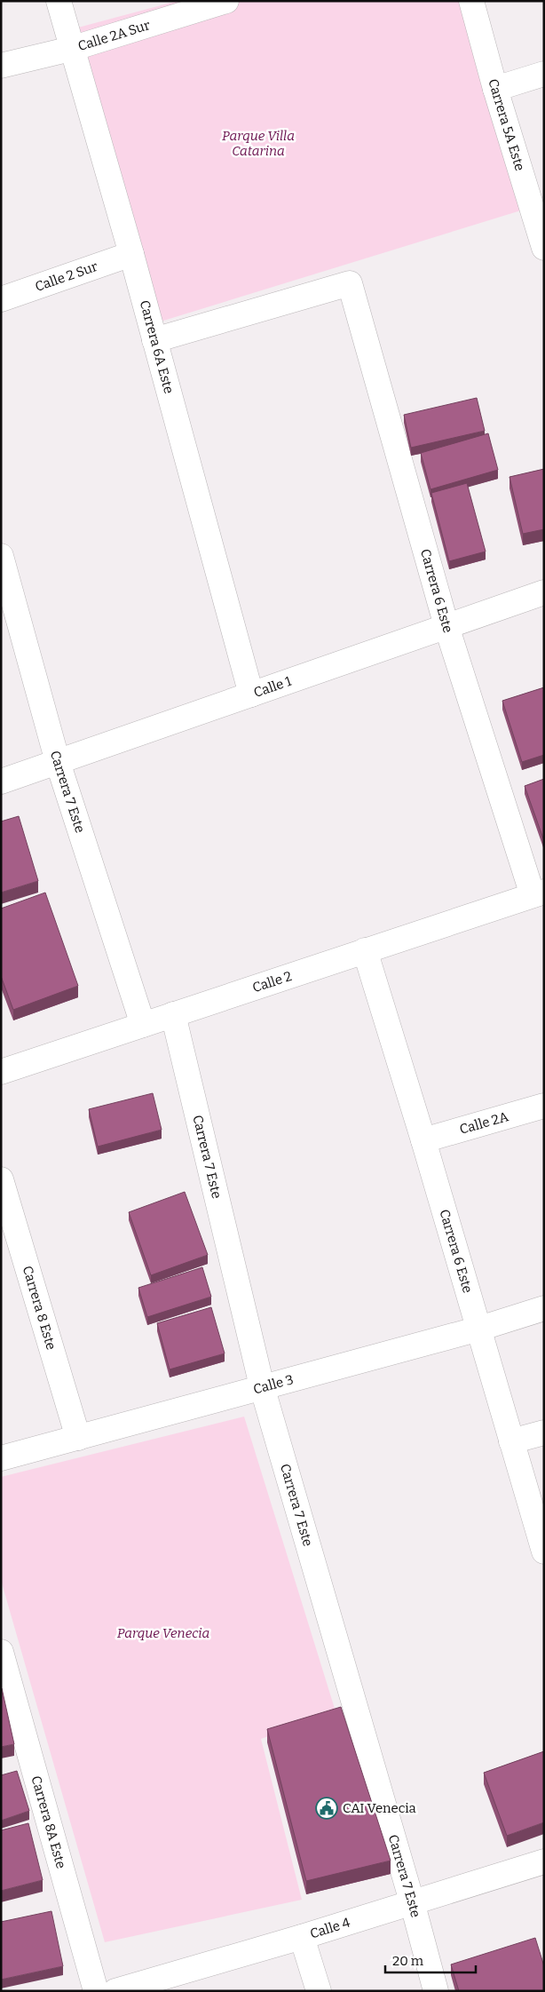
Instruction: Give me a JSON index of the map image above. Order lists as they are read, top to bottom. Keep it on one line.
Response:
{"streets":{"street":["Calle 2A Sur","Carrera 5A Este","Calle 2 Sur","Carrera 6A Este","Carrera 6 Este","Calle 1","Carrera 7 Este","Calle 2","Calle 2A","Carrera 8 Este","Calle 3","Carrera 8A Este","Calle 4"]},"crossings":[["Calle 2A Sur","Carrera 6A Este"],["Calle 2 Sur","Carrera 6A Este"],["Carrera 6A Este","Carrera 6 Este"],["Carrera 6A Este","Calle 1"],["Carrera 6 Este","Calle 1"],["Carrera 6 Este","Calle 2"],["Carrera 6 Este","Calle 2A"],["Carrera 6 Este","Calle 3"],["Calle 1","Carrera 7 Este"],["Carrera 7 Este","Calle 2"],["Carrera 7 Este","Calle 3"],["Carrera 7 Este","Calle 4"],["Carrera 8 Este","Calle 3"]],"parks":["Parque Villa Catarina","Parque Venecia"],"places":{"public building":["CAI Venecia"]},"scale_bar":"20 m"}
